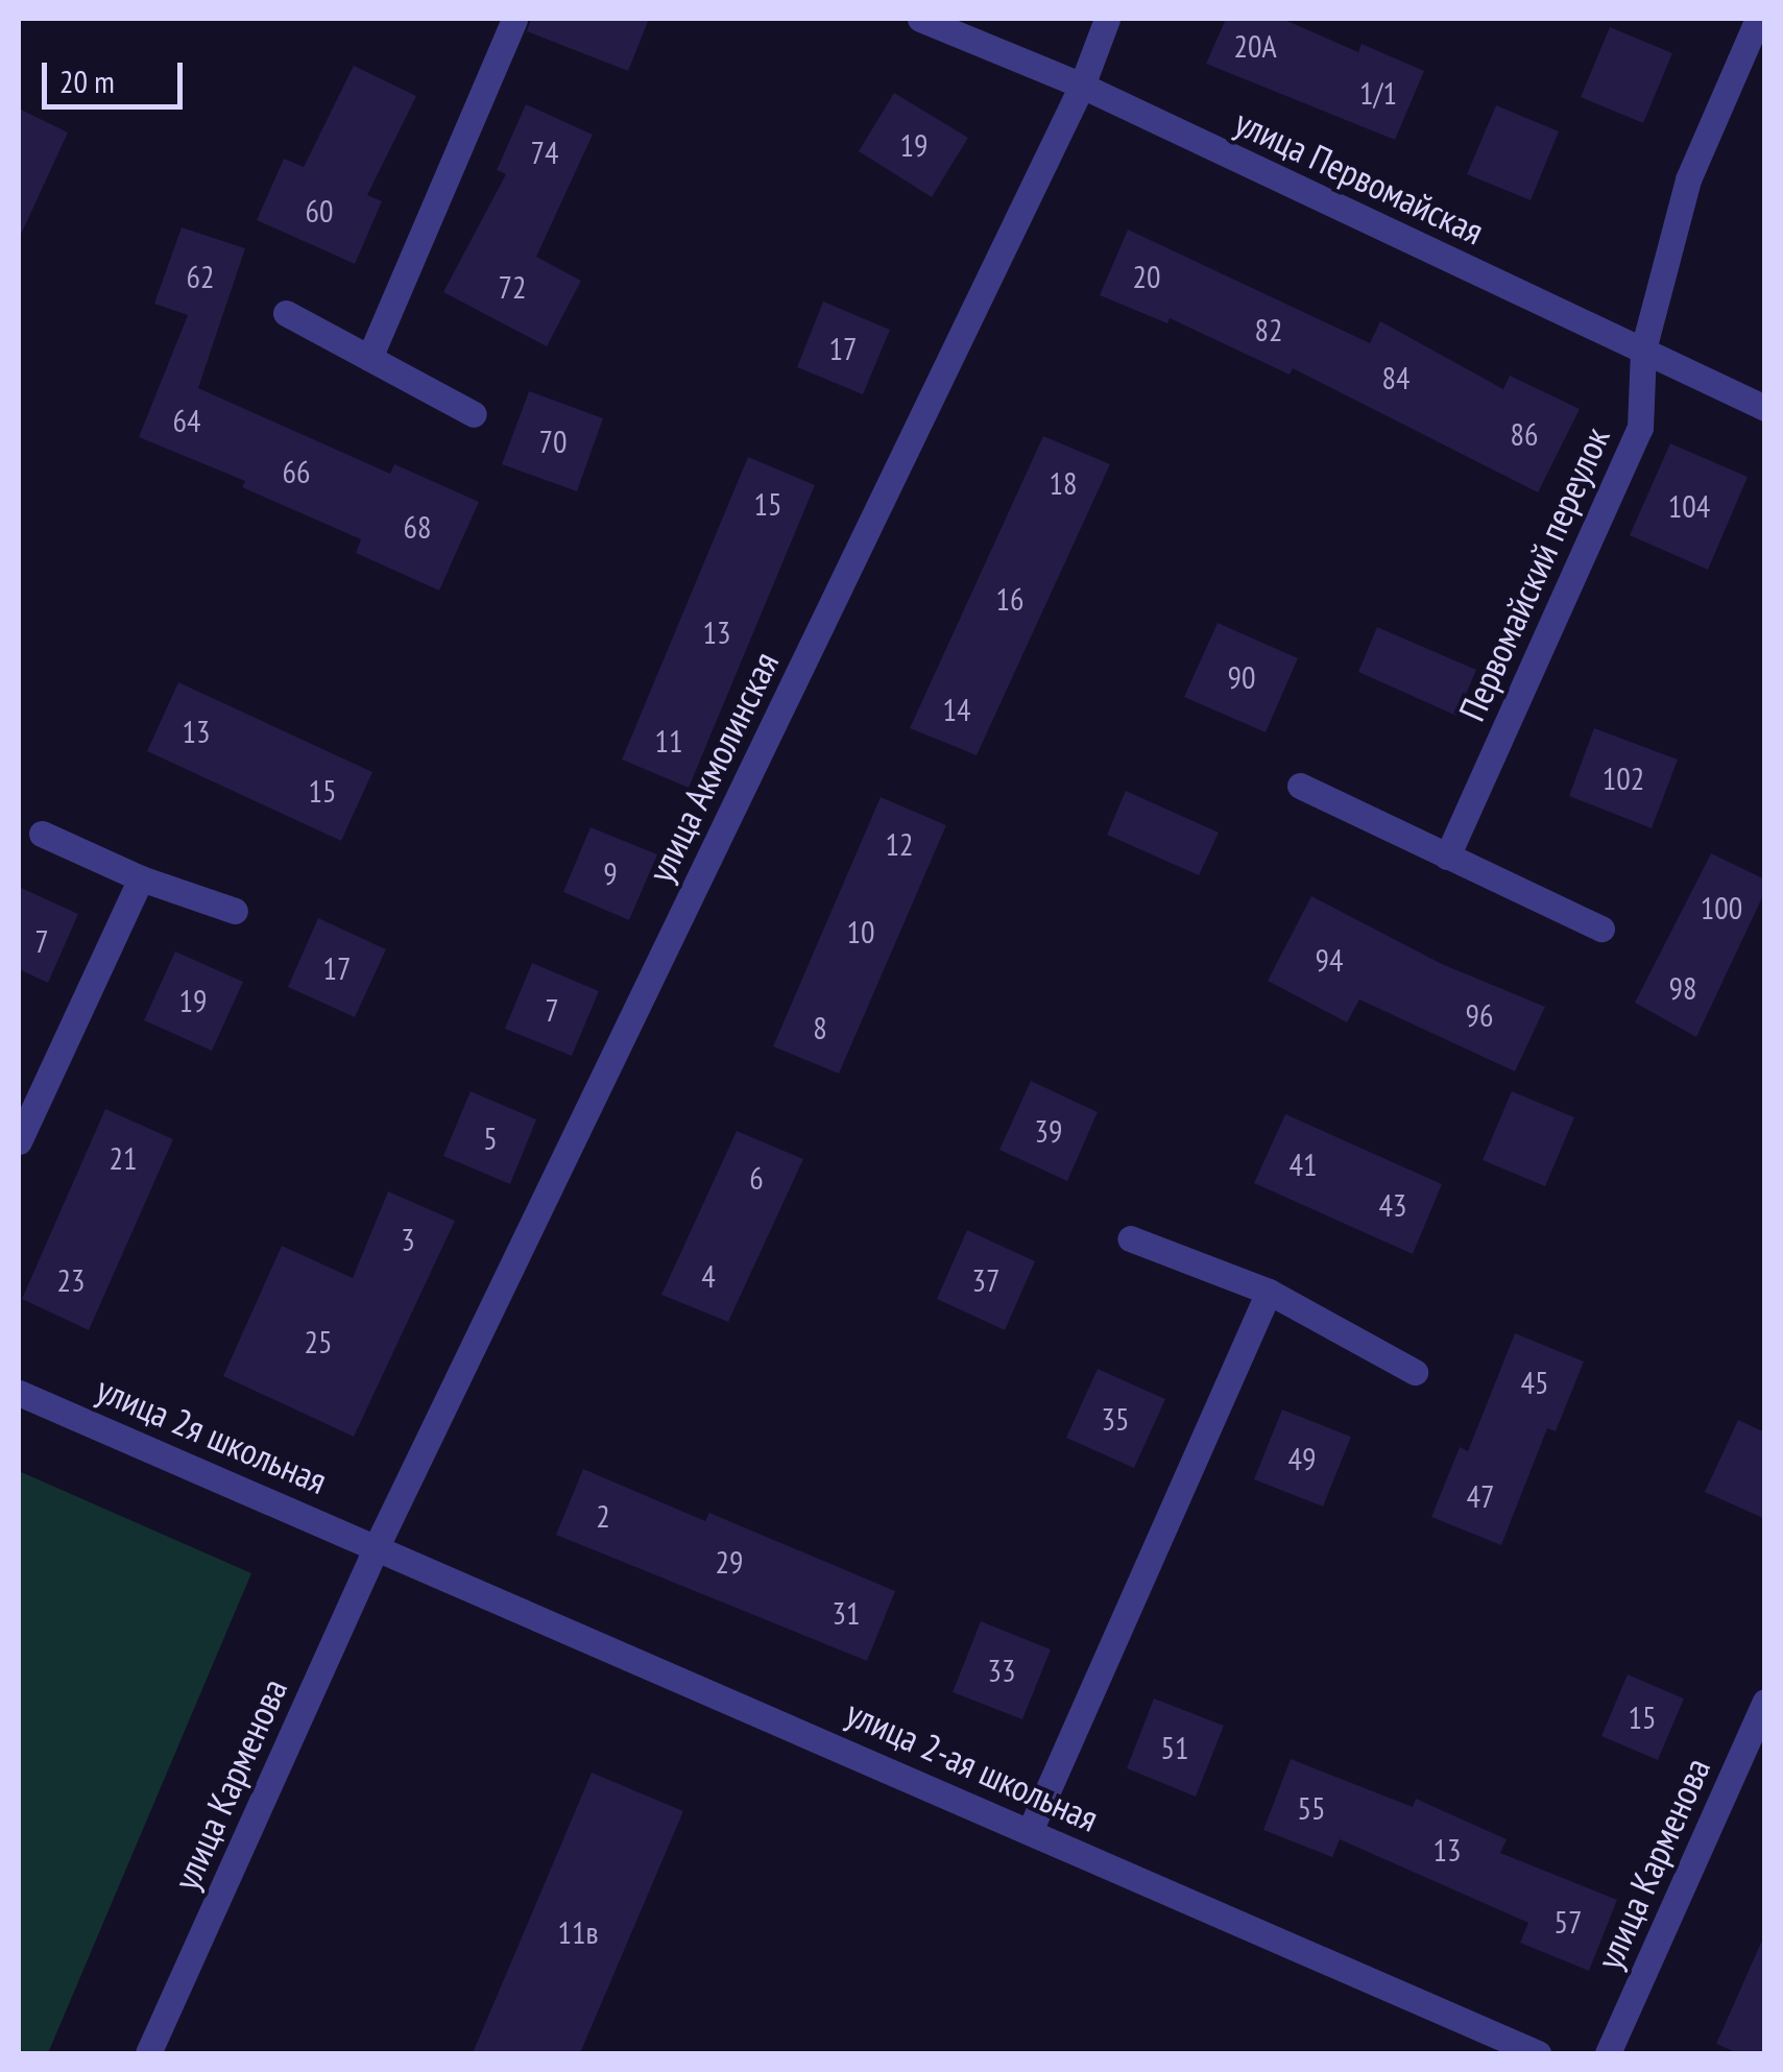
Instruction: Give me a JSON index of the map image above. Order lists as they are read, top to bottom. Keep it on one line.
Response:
{"streets":{"street":["улица Первомайская","Первомайский переулок","улица Акмолинская","улица 2я школьная","улица 2-ая школьная","улица Карменова"]},"crossings":[["улица Первомайская","Первомайский переулок"],["улица Первомайская","улица Акмолинская"],["улица Акмолинская","улица 2я школьная"],["улица Акмолинская","улица 2-ая школьная"],["улица Акмолинская","улица Карменова"],["улица 2я школьная","улица 2-ая школьная"],["улица 2я школьная","улица Карменова"],["улица 2-ая школьная","улица Карменова"]],"house_numbers":["20А","1/1","19","74","60","62","20","72","82","17","84","64","86","70","66","18","15","104","68","16","13","90","14","13","11","102","15","12","9","100","10","7","94","17","98","19","7","96","8","39","5","21","41","6","43","3","4","23","37","25","45","35","49","47","2","29","31","33","15","51","55","13","57","11в"],"scale_bar":"20 m"}
